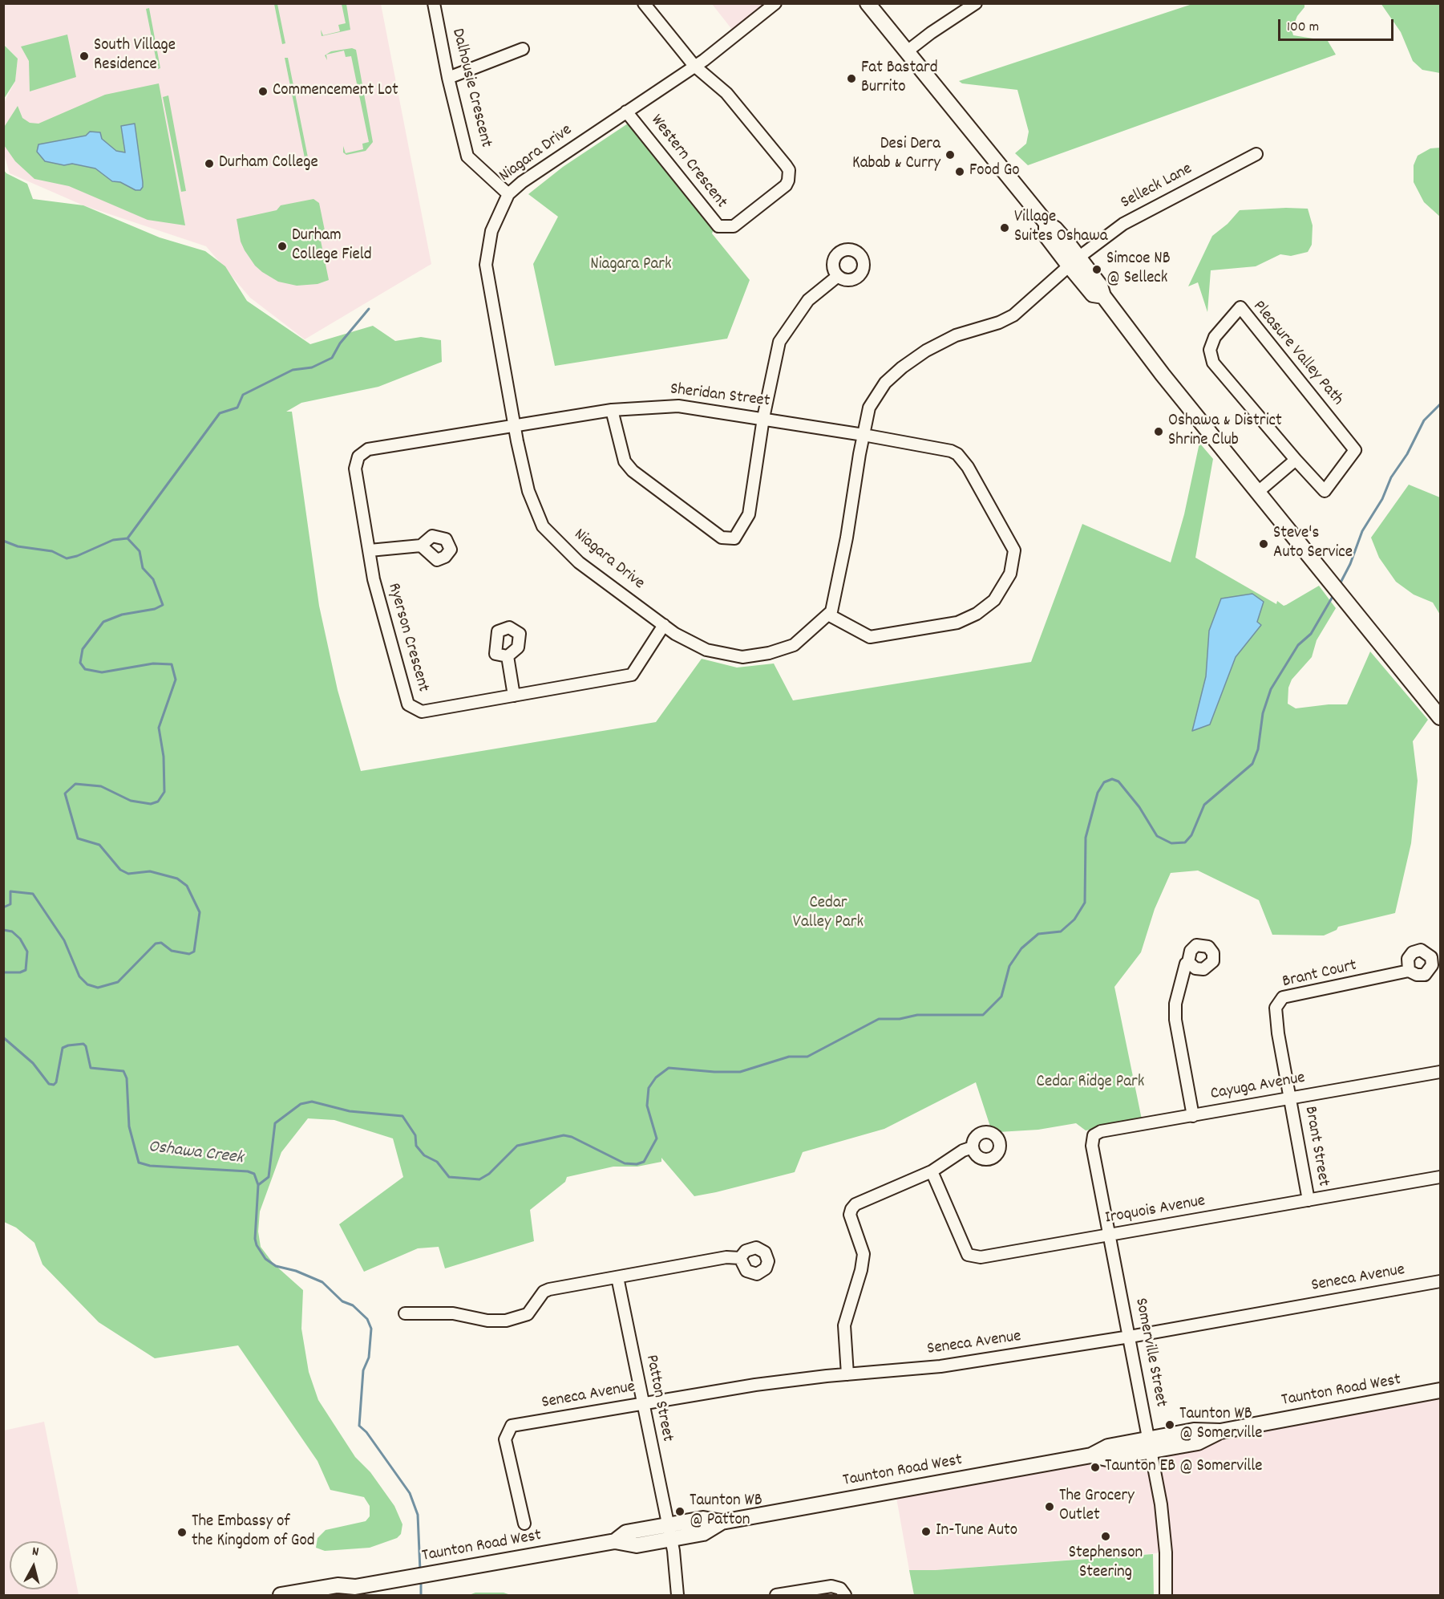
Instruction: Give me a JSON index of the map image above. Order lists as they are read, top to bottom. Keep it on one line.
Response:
{"streets":{"main road":["Taunton Road West"],"street":["Dalhousie Crescent","Niagara Drive","Western Crescent","Selleck Lane","Pleasure Valley Path","Sheridan Street","Ryerson Crescent","Brant Court","Cayuga Avenue","Brant Street","Iroquois Avenue","Seneca Avenue","Somerville Street","Patton Street"]},"crossings":[["Dalhousie Crescent","Niagara Drive"],["Niagara Drive","Western Crescent"],["Niagara Drive","Selleck Lane"],["Niagara Drive","Sheridan Street"],["Niagara Drive","Ryerson Crescent"],["Sheridan Street","Ryerson Crescent"],["Brant Court","Cayuga Avenue"],["Brant Court","Brant Street"],["Cayuga Avenue","Brant Street"],["Cayuga Avenue","Somerville Street"],["Brant Street","Iroquois Avenue"],["Iroquois Avenue","Somerville Street"],["Seneca Avenue","Somerville Street"],["Seneca Avenue","Patton Street"],["Somerville Street","Taunton Road West"],["Taunton Road West","Patton Street"]],"water":["Oshawa Creek"],"parks":["Niagara Park","Cedar Valley Park","Cedar Ridge Park"],"places":["South Village Residence","Fat Bastard Burrito","Commencement Lot","Desi Dera Kabab & Curry","Durham College","Food Go","Village Suites Oshawa","Durham College Field","Simcoe NB @ Selleck","Oshawa & District Shrine Club","Steve's Auto Service","Taunton WB @ Somerville","Taunton EB @ Somerville","The Grocery Outlet","Taunton WB @ Patton","In-Tune Auto","The Embassy of the Kingdom of God","Stephenson Steering"],"scale_bar":"100 m","north":"top"}
